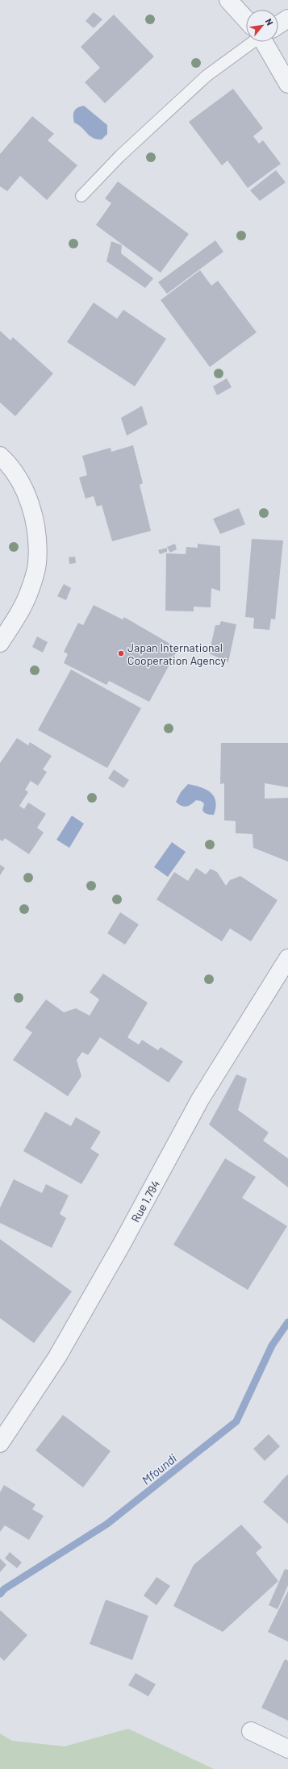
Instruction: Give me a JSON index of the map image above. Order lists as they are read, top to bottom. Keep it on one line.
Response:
{"streets":{"street":["Rue 1.794"]},"water":["Mfoundi"],"places":["Japan International Cooperation Agency"],"north":"top right"}
